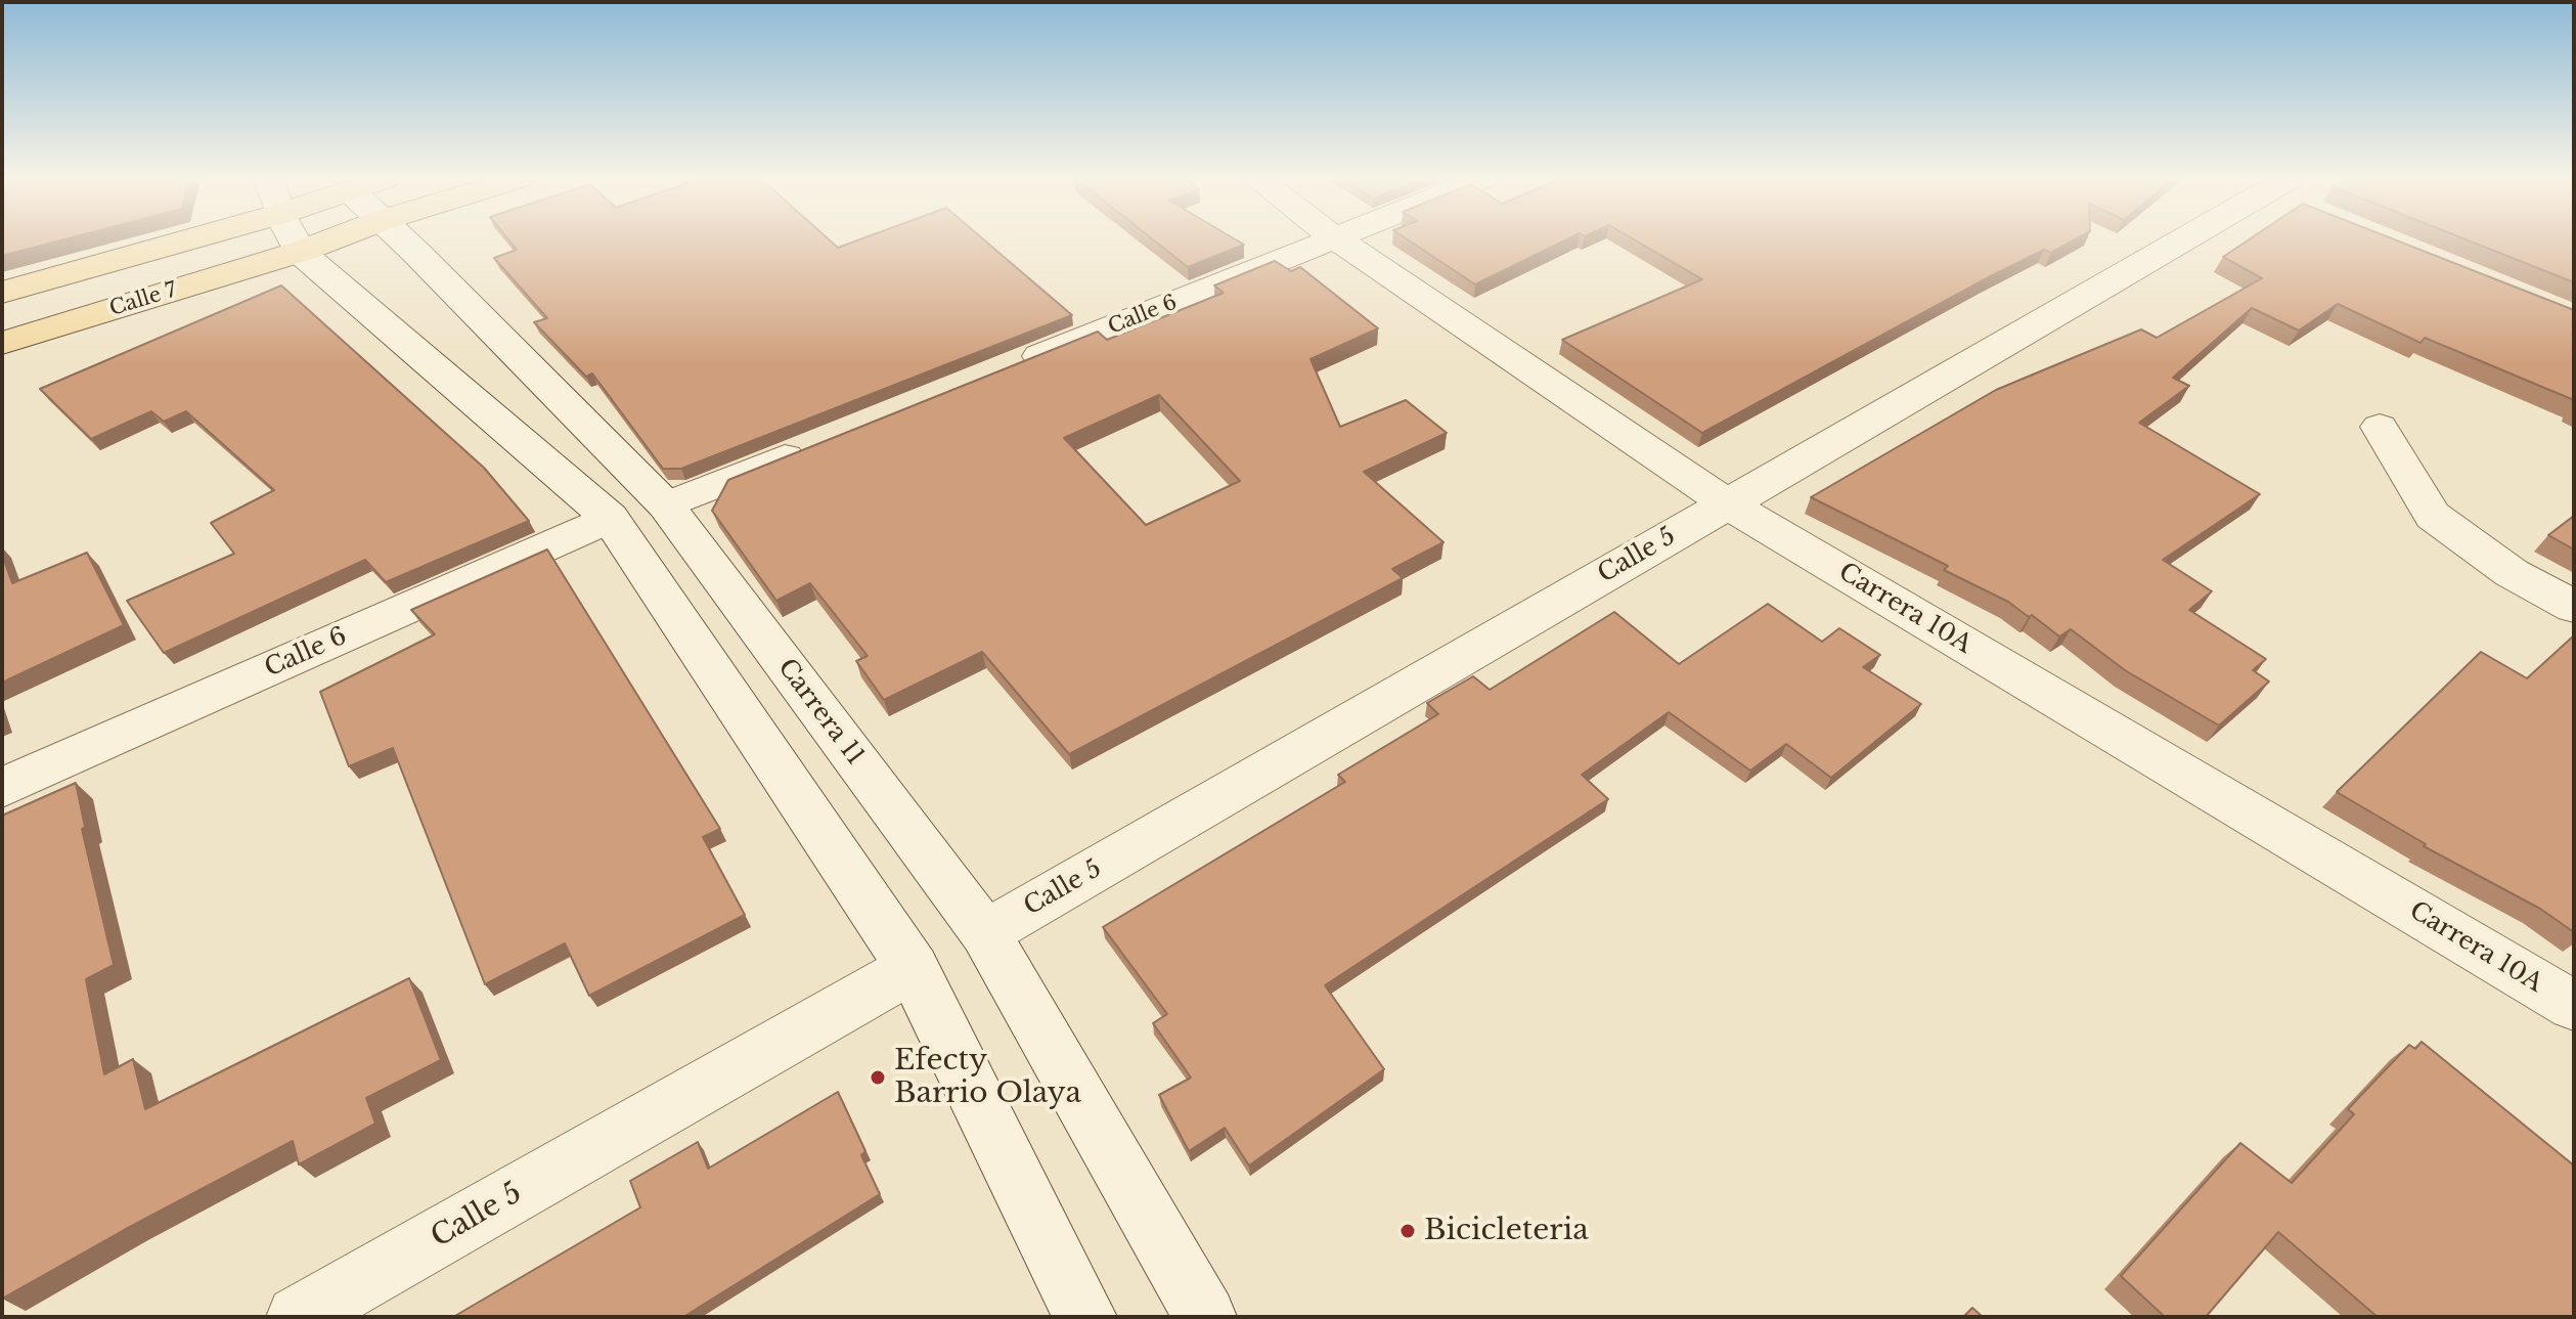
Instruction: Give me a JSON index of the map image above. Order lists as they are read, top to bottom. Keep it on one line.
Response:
{"streets":{"main road":["Calle 7"],"street":["Calle 6","Calle 5","Carrera 10A","Carrera 11"]},"crossings":[["Calle 5","Carrera 10A"],["Calle 5","Carrera 11"]],"places":["Efecty Barrio Olaya","Bicicleteria"]}
